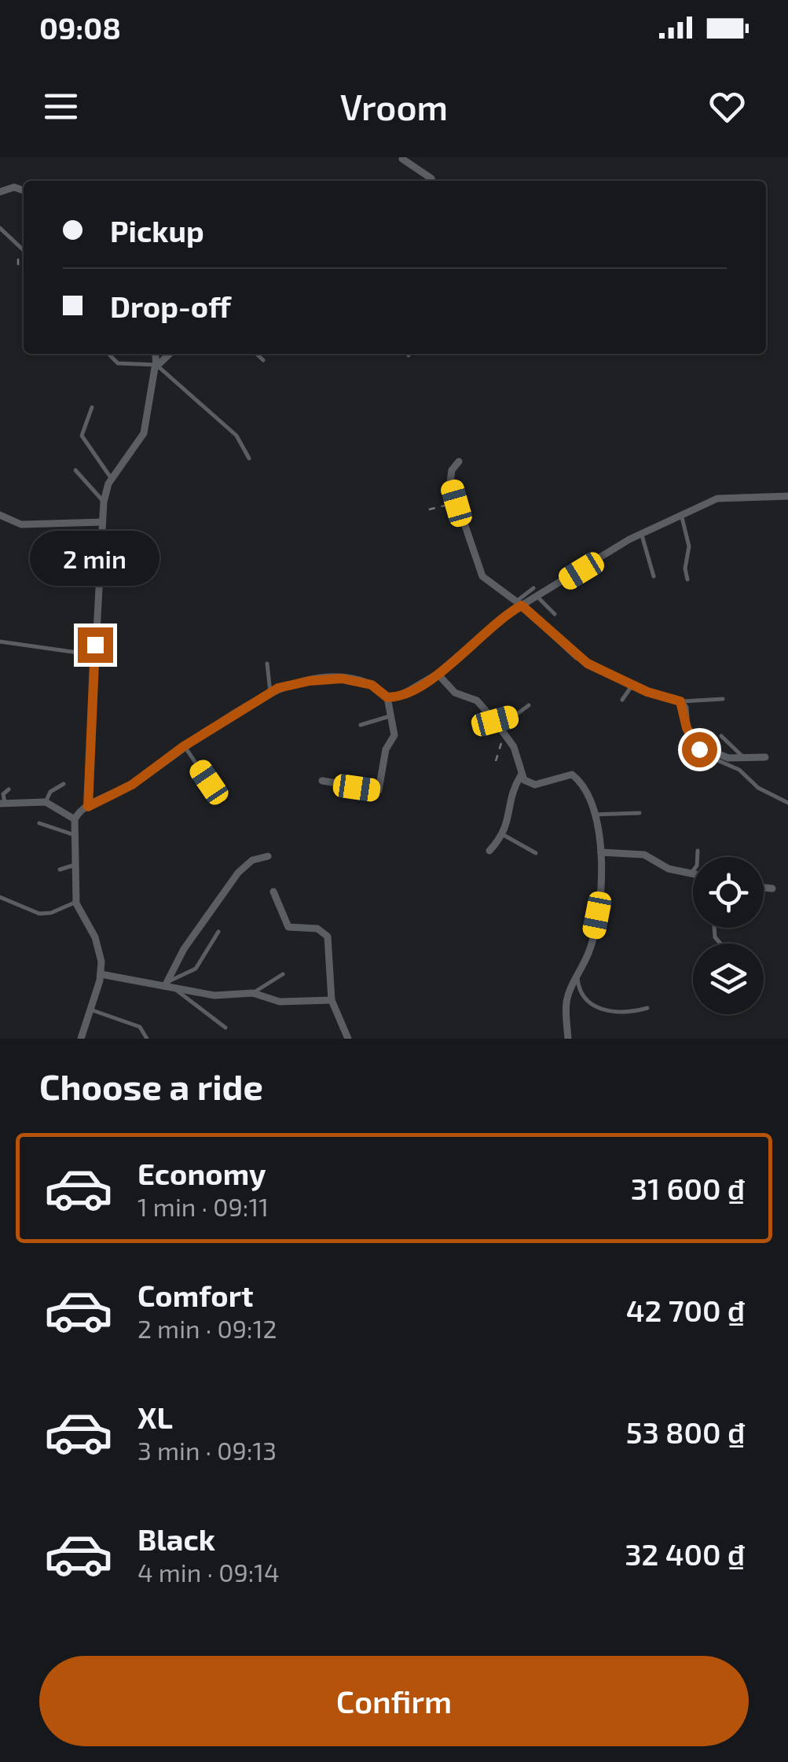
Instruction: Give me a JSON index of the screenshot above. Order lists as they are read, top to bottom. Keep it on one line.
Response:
{"page":{"status":"09:08","header":"Vroom","banner":["Pickup","Drop-off"],"bubble":"2 min","heading":"Choose a ride","list":[{"name":"Economy","note":"1 min · 09:11","value":"31 600 ₫"},{"name":"Comfort","note":"2 min · 09:12","value":"42 700 ₫"},{"name":"XL","note":"3 min · 09:13","value":"53 800 ₫"},{"name":"Black","note":"4 min · 09:14","value":"32 400 ₫"}],"buttons":"Confirm"}}
